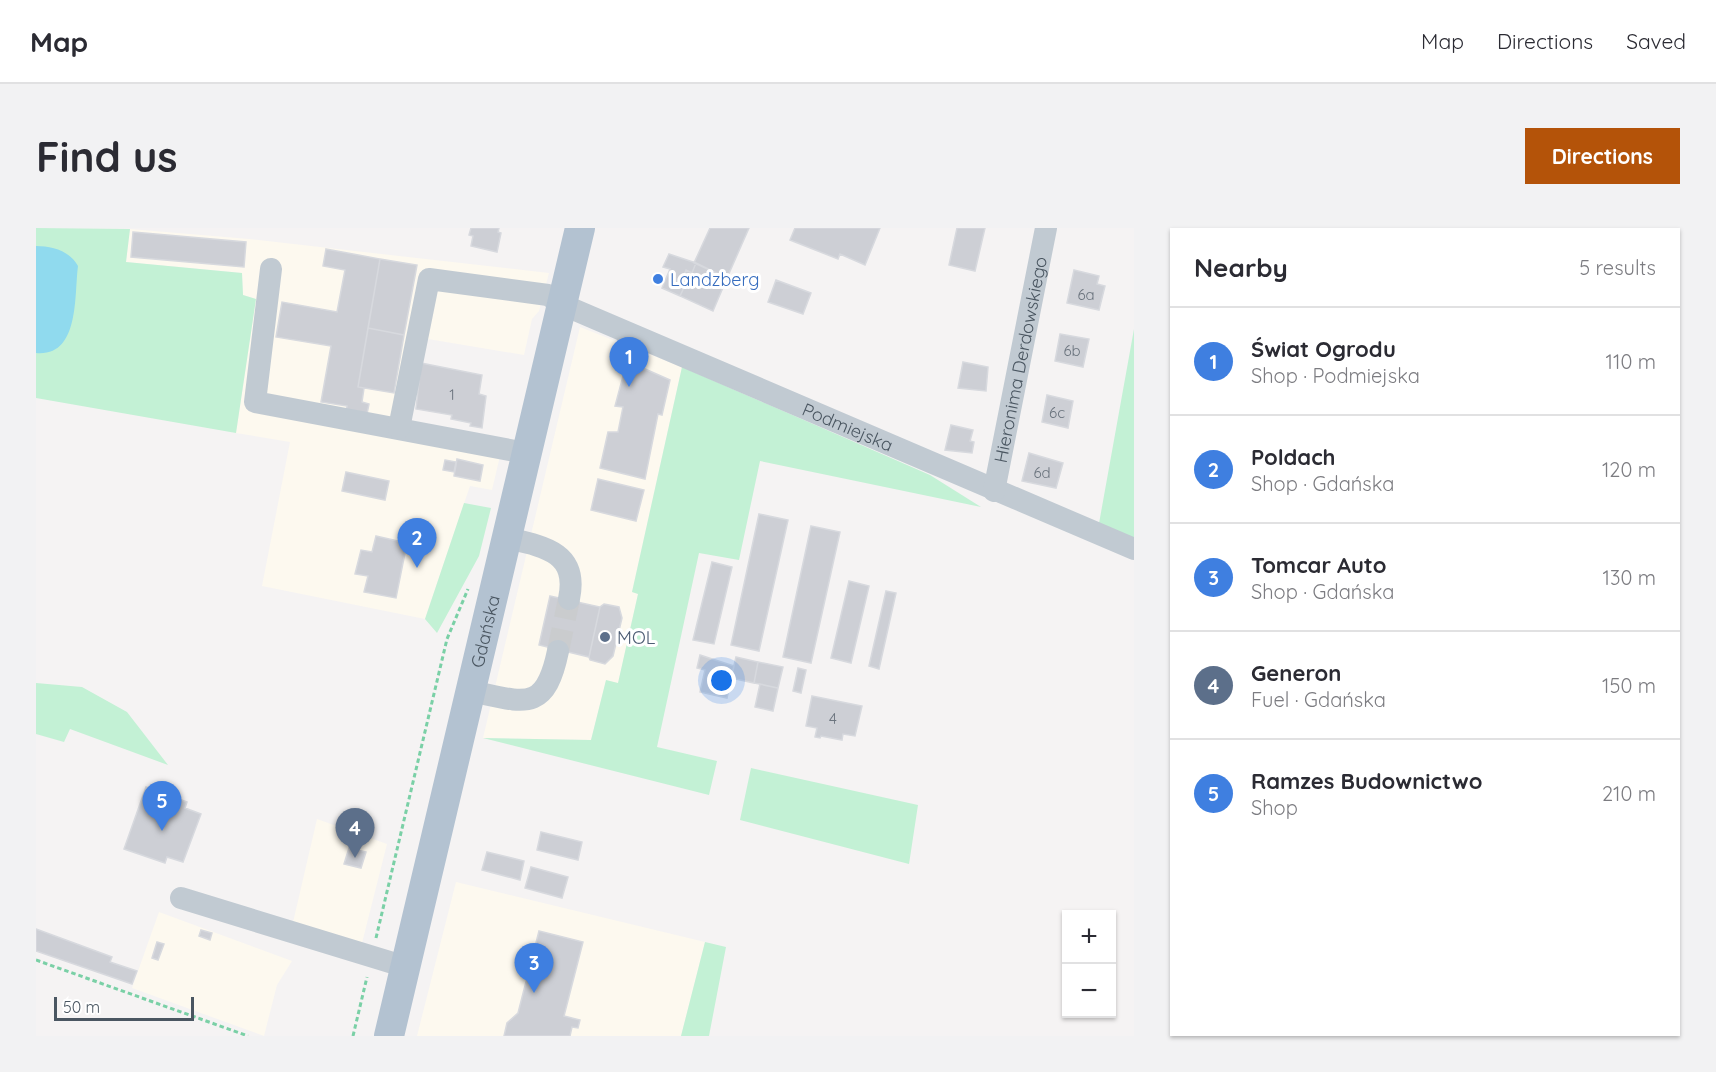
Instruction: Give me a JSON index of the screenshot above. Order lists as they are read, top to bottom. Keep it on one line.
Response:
{"streets":{"main road":["Gdańska"],"street":["Hieronima Derdowskiego","Podmiejska"]},"crossings":[["Hieronima Derdowskiego","Podmiejska"],["Podmiejska","Gdańska"]],"places":["Landzberg","MOL"],"house_numbers":["6a","6b","1","6c","6d","4"],"scale_bar":"50 m","page":{"header":"Map","nav":["Map","Directions","Saved"],"buttons":"Directions","title":"Find us","heading":["Nearby","5 results"],"list":[{"mark":"1","name":"Świat Ogrodu","note":"Shop · Podmiejska","value":"110 m"},{"mark":"2","name":"Poldach","note":"Shop · Gdańska","value":"120 m"},{"mark":"3","name":"Tomcar Auto","note":"Shop · Gdańska","value":"130 m"},{"mark":"4","name":"Generon","note":"Fuel · Gdańska","value":"150 m"},{"mark":"5","name":"Ramzes Budownictwo","note":"Shop","value":"210 m"}],"pins":["1","2","5","4","3"],"map_buttons":["+","−"],"scale":"50 m"}}
